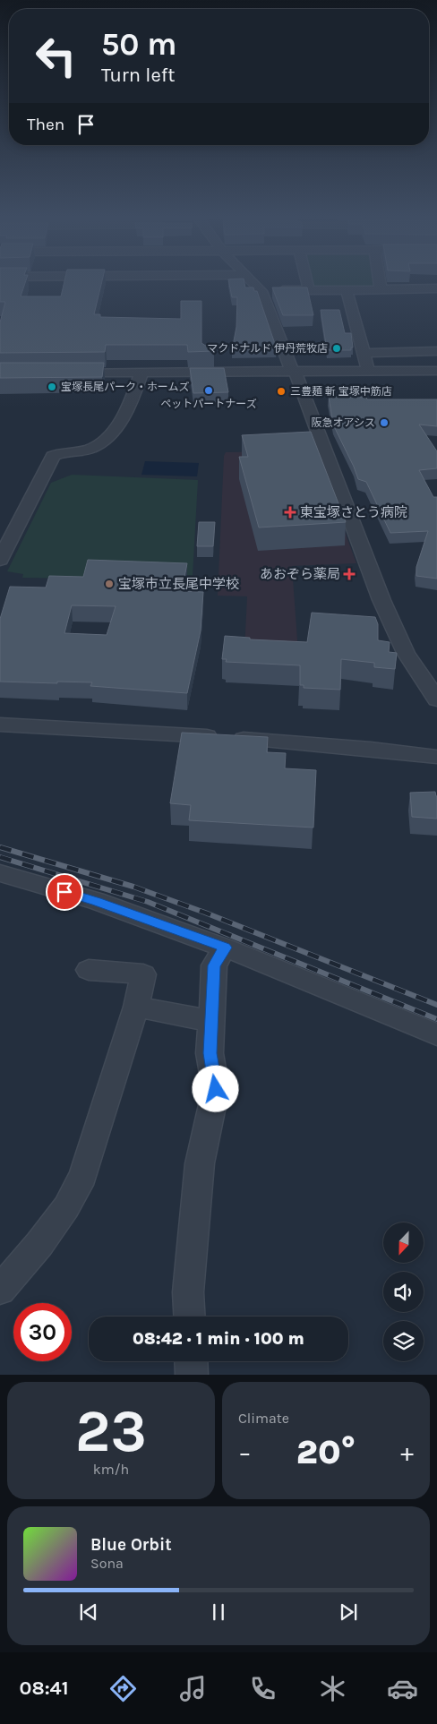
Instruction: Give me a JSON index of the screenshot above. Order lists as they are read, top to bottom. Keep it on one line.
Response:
{"places":{"other":["マクドナルド 伊丹荒牧店","宝塚長尾パーク・ホームズ","ペットパートナーズ","三豊麺 斬 宝塚中筋店","阪急オアシス","宝塚市立長尾中学校"],"health":["東宝塚さとう病院","あおぞら薬局"]},"north":"bottom","page":{"turn":["50 m","Turn left"],"then":"Then","limit":"30","trip":"08:42 · 1 min · 100 m","tile":[["23","km/h"],"Climate"],"heat":["−","20°","+"],"song":["Blue Orbit","Sona"],"tabs":"08:41"}}
